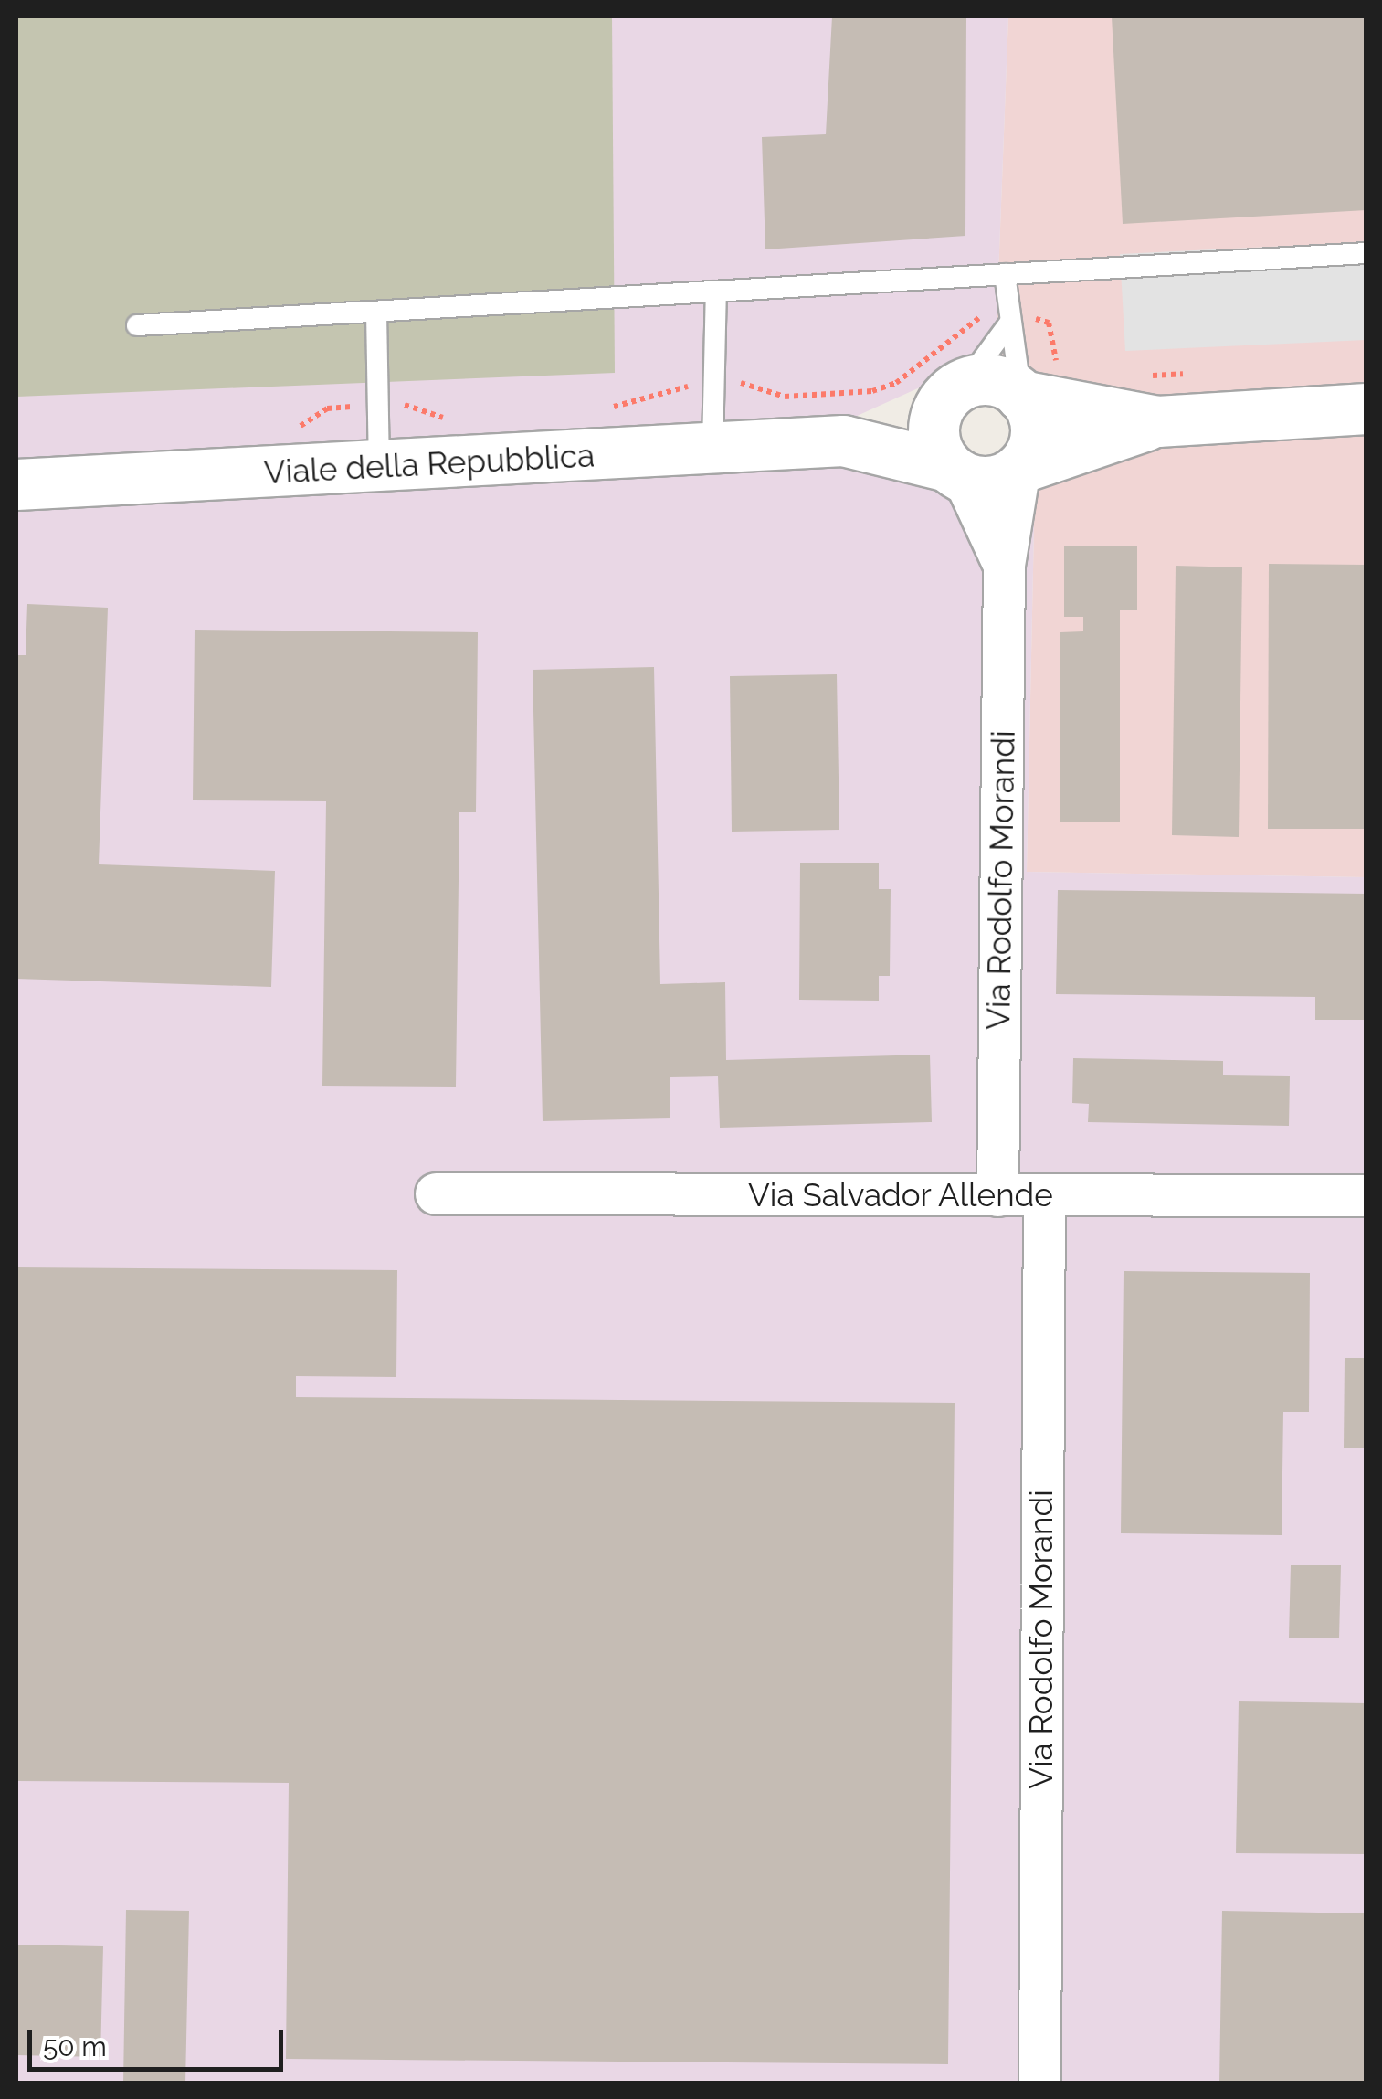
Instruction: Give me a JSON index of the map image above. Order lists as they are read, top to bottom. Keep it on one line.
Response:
{"streets":{"street":["Viale della Repubblica","Via Rodolfo Morandi","Via Salvador Allende"]},"crossings":[["Viale della Repubblica","Via Rodolfo Morandi"],["Via Rodolfo Morandi","Via Salvador Allende"]],"scale_bar":"50 m"}
